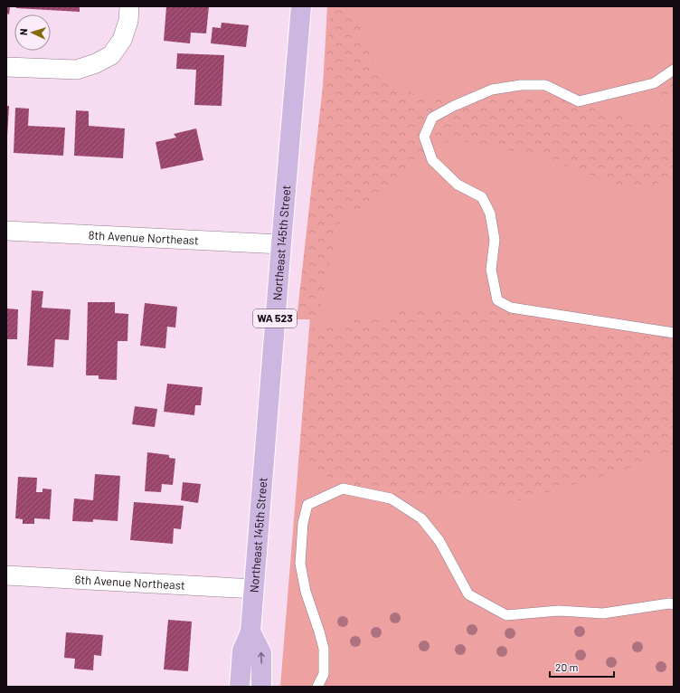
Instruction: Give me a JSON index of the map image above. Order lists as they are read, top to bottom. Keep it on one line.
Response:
{"streets":{"main road":["Northeast 145th Street","WA 523"],"street":["8th Avenue Northeast","6th Avenue Northeast"]},"crossings":[["8th Avenue Northeast","Northeast 145th Street"],["Northeast 145th Street","6th Avenue Northeast"]],"scale_bar":"20 m","north":"left"}
